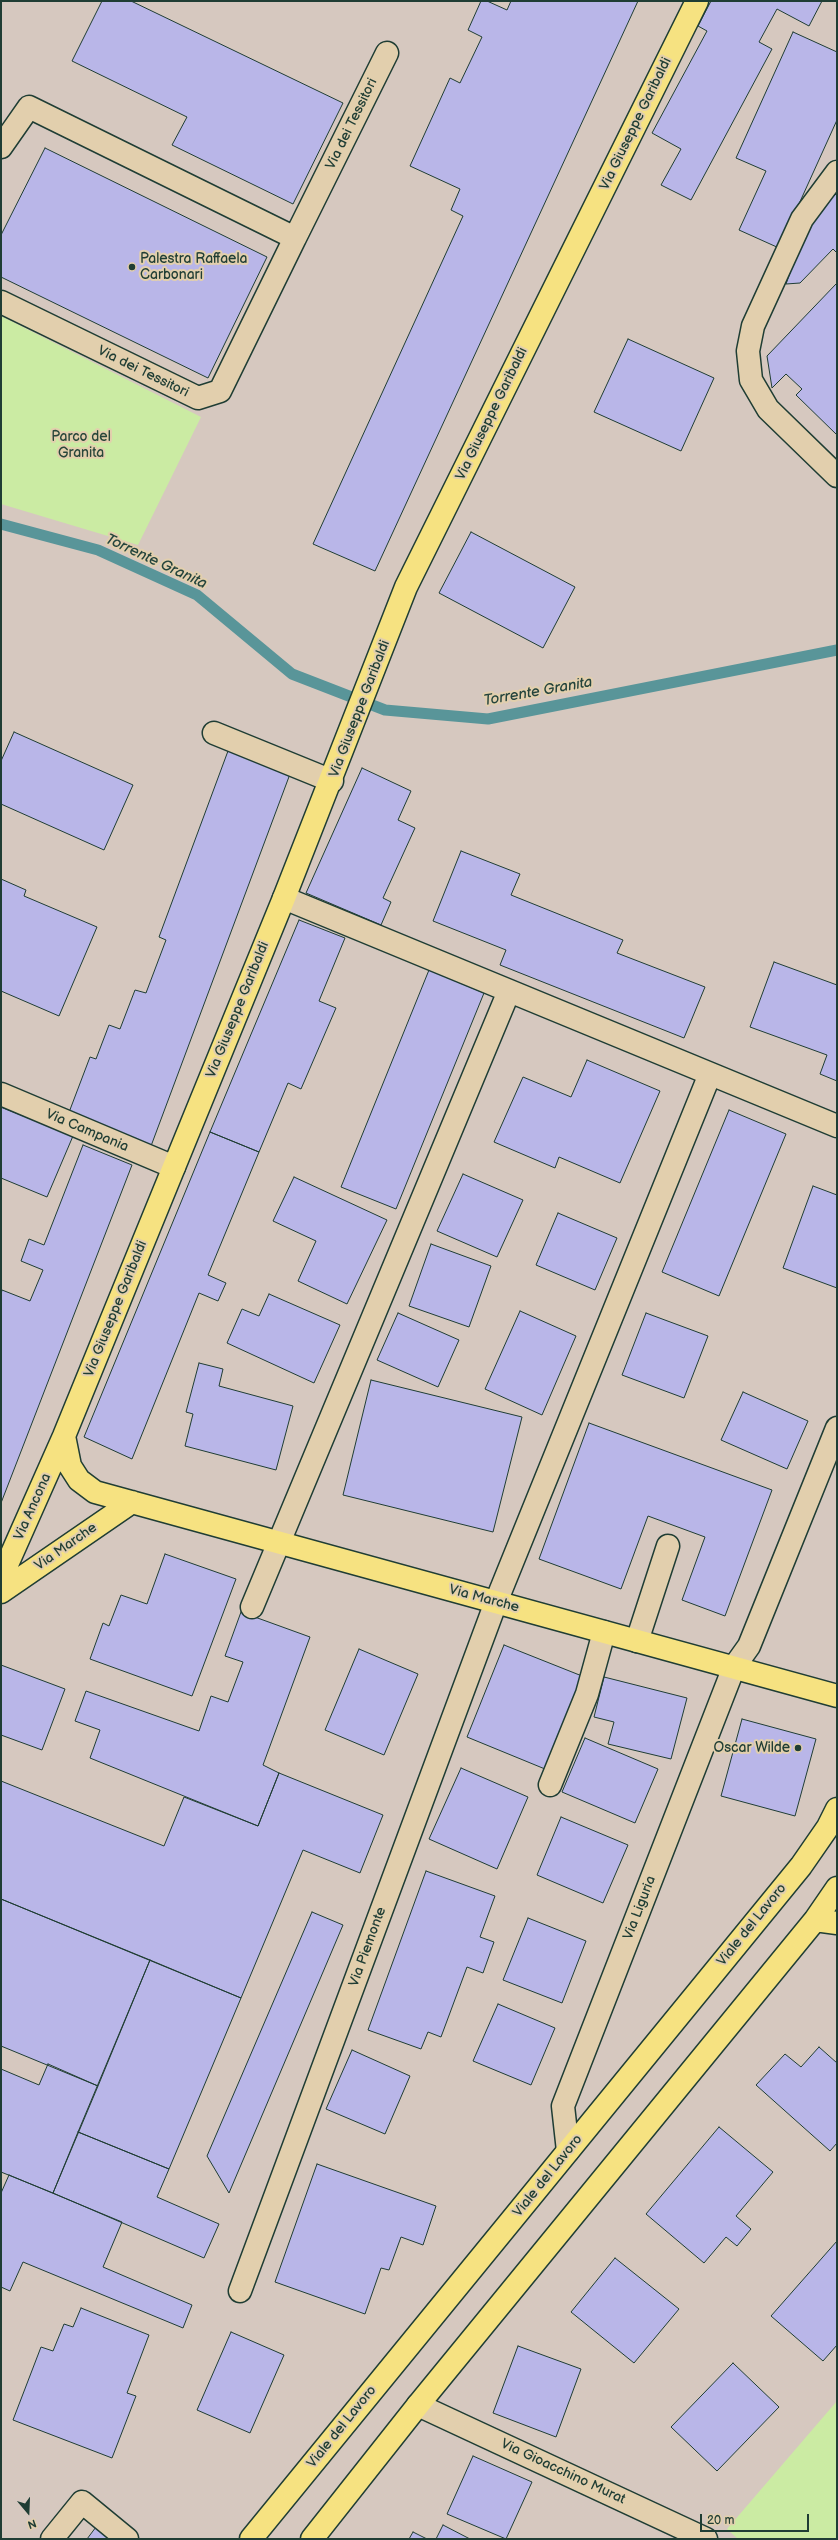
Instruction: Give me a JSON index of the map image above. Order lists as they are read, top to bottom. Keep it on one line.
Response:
{"streets":{"main road":["Via Giuseppe Garibaldi","Via Ancona","Via Marche","Viale del Lavoro"],"street":["Via dei Tessitori","Via Campania","Via Liguria","Via Piemonte","Via Gioacchino Murat"]},"crossings":[["Via Giuseppe Garibaldi","Via Campania"],["Via Giuseppe Garibaldi","Via Ancona"],["Via Giuseppe Garibaldi","Via Marche"],["Via Ancona","Via Marche"],["Via Marche","Via Liguria"],["Via Marche","Via Piemonte"],["Via Liguria","Viale del Lavoro"]],"water":["Torrente Granita"],"parks":["Parco del Granita"],"places":["Palestra Raffaela Carbonari","Oscar Wilde"],"scale_bar":"20 m","north":"bottom"}
